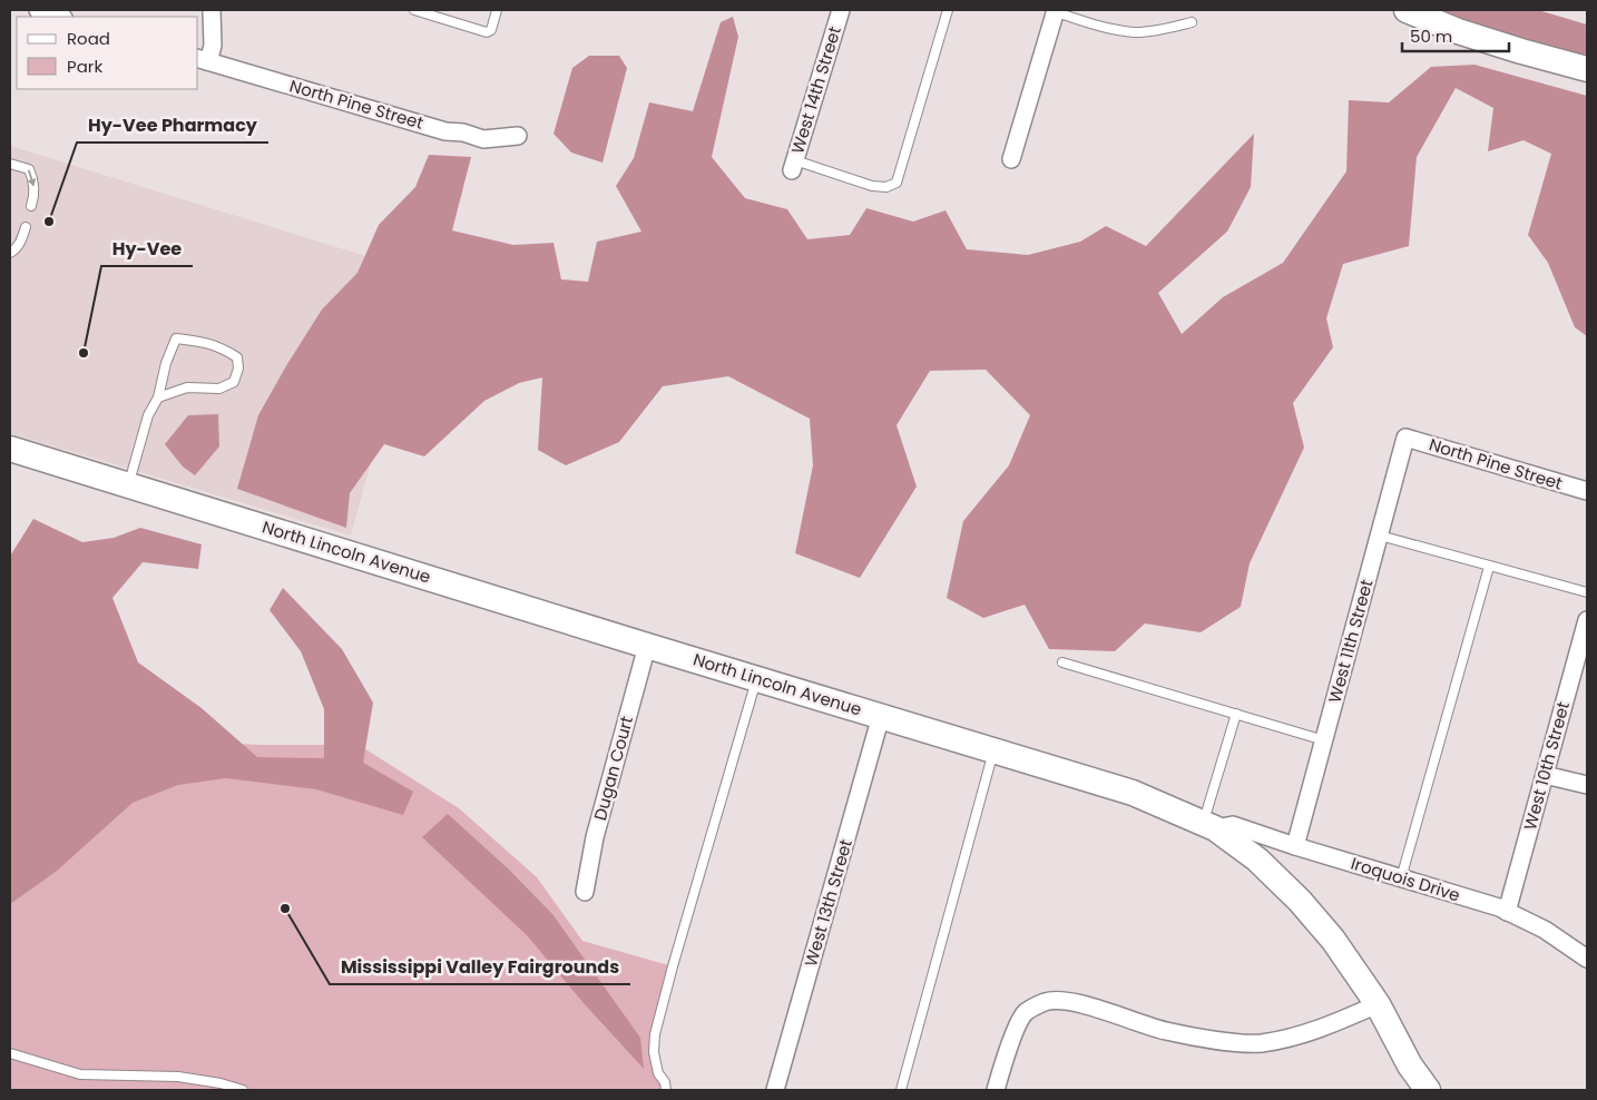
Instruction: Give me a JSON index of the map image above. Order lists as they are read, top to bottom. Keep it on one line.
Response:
{"streets":{"street":["West 14th Street","North Pine Street","North Lincoln Avenue","West 11th Street","West 10th Street","Dugan Court","Iroquois Drive","West 13th Street"]},"crossings":[["North Pine Street","West 11th Street"],["North Lincoln Avenue","Dugan Court"],["North Lincoln Avenue","Iroquois Drive"],["North Lincoln Avenue","West 13th Street"],["West 11th Street","Iroquois Drive"],["West 10th Street","Iroquois Drive"]],"places":["Hy-Vee Pharmacy","Hy-Vee","Mississippi Valley Fairgrounds"],"legend":["Road","Park"],"scale_bar":"50 m"}
